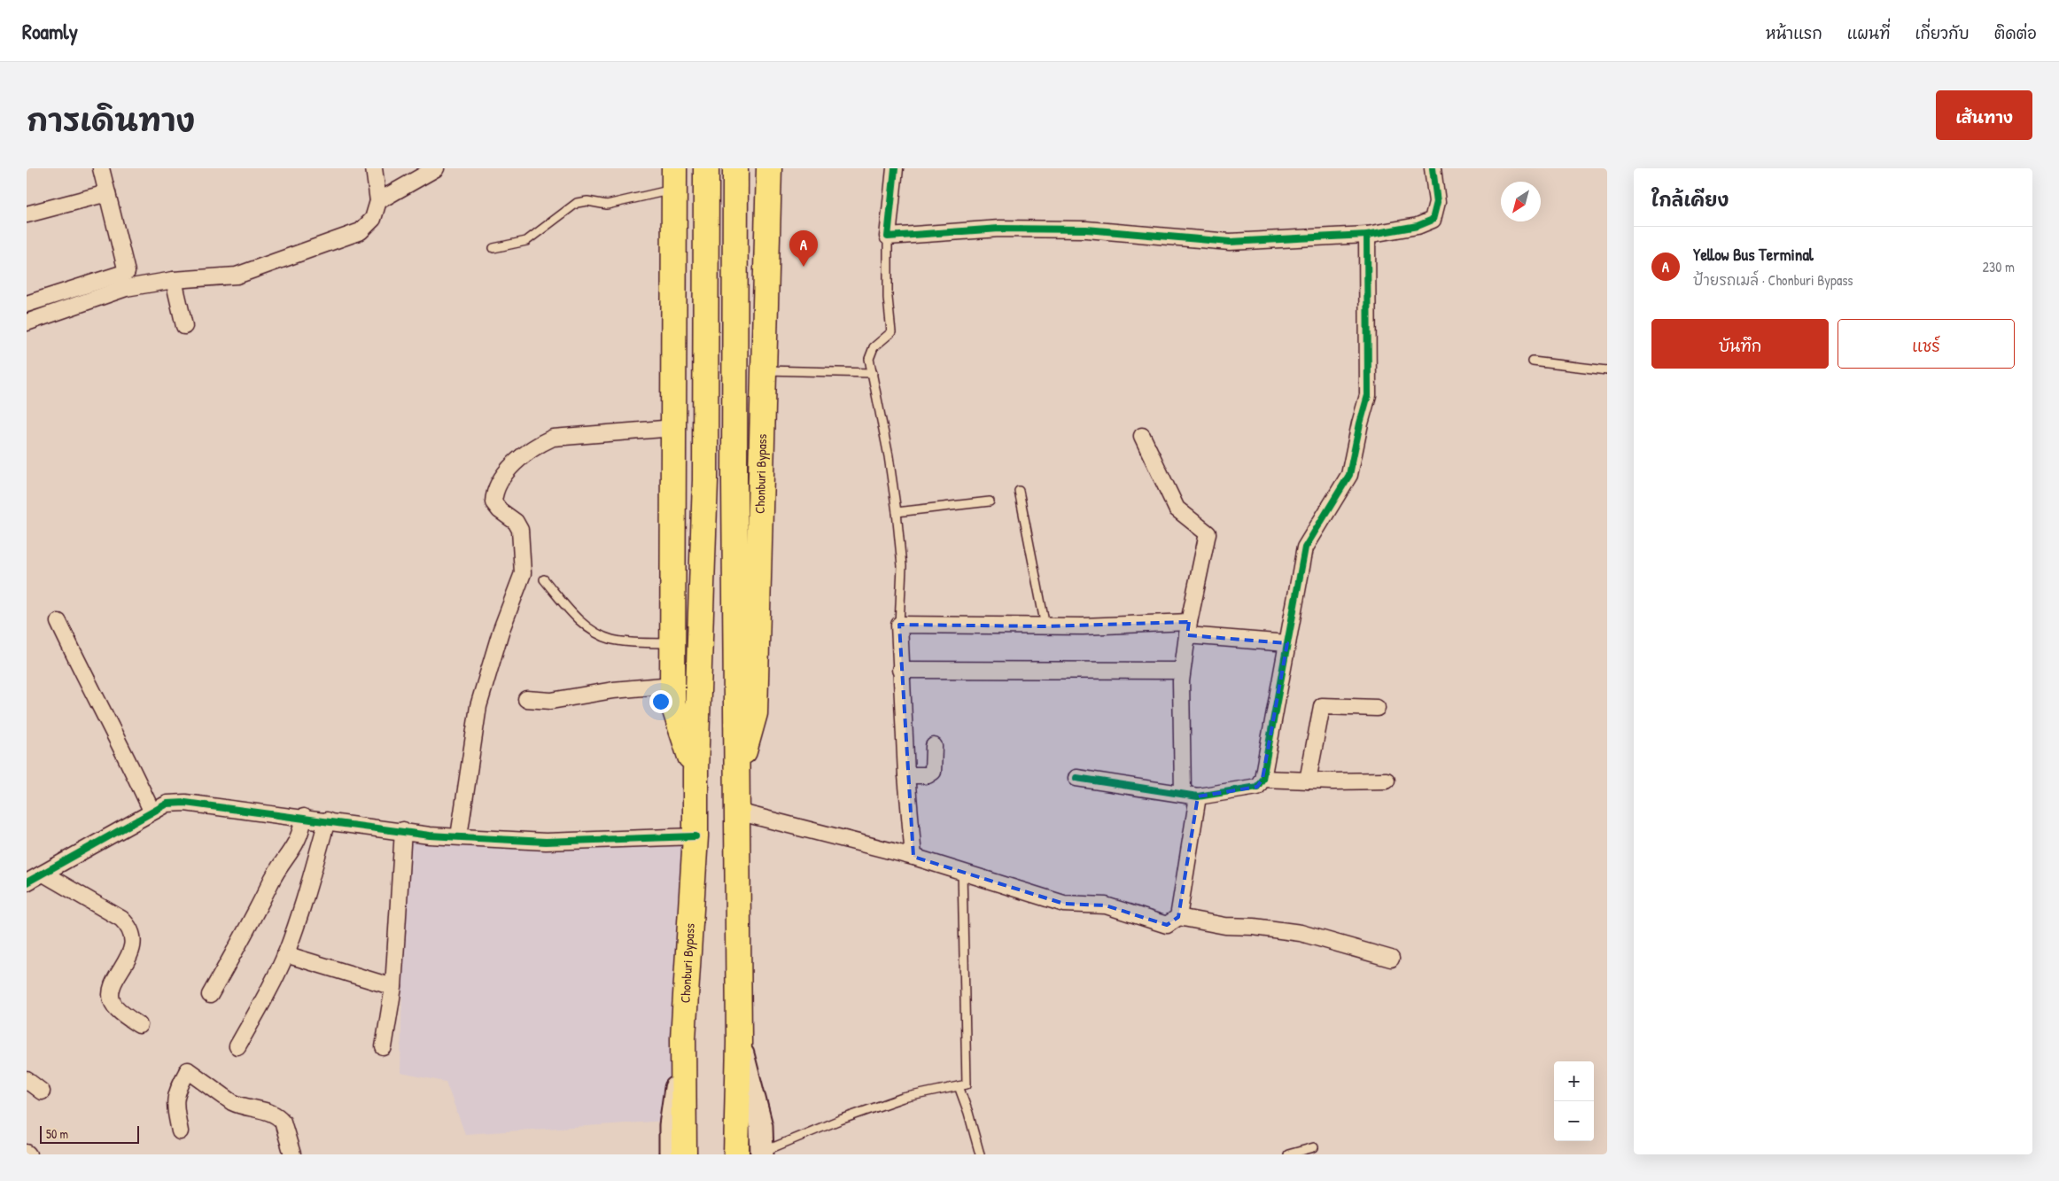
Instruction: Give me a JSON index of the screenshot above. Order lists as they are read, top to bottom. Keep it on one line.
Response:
{"streets":{"highway":["Chonburi Bypass"]},"scale_bar":"50 m","north":"bottom left","page":{"header":"Roamly","nav":["หน้าแรก","แผนที่","เกี่ยวกับ","ติดต่อ"],"title":"การเดินทาง","buttons":["เส้นทาง",["บันทึก","แชร์"]],"heading":"ใกล้เคียง","list":[{"mark":"A","name":"Yellow Bus Terminal","note":"ป้ายรถเมล์ · Chonburi Bypass","value":"230 m"}],"pins":"A","map_buttons":["+","−"],"scale":"50 m"}}
